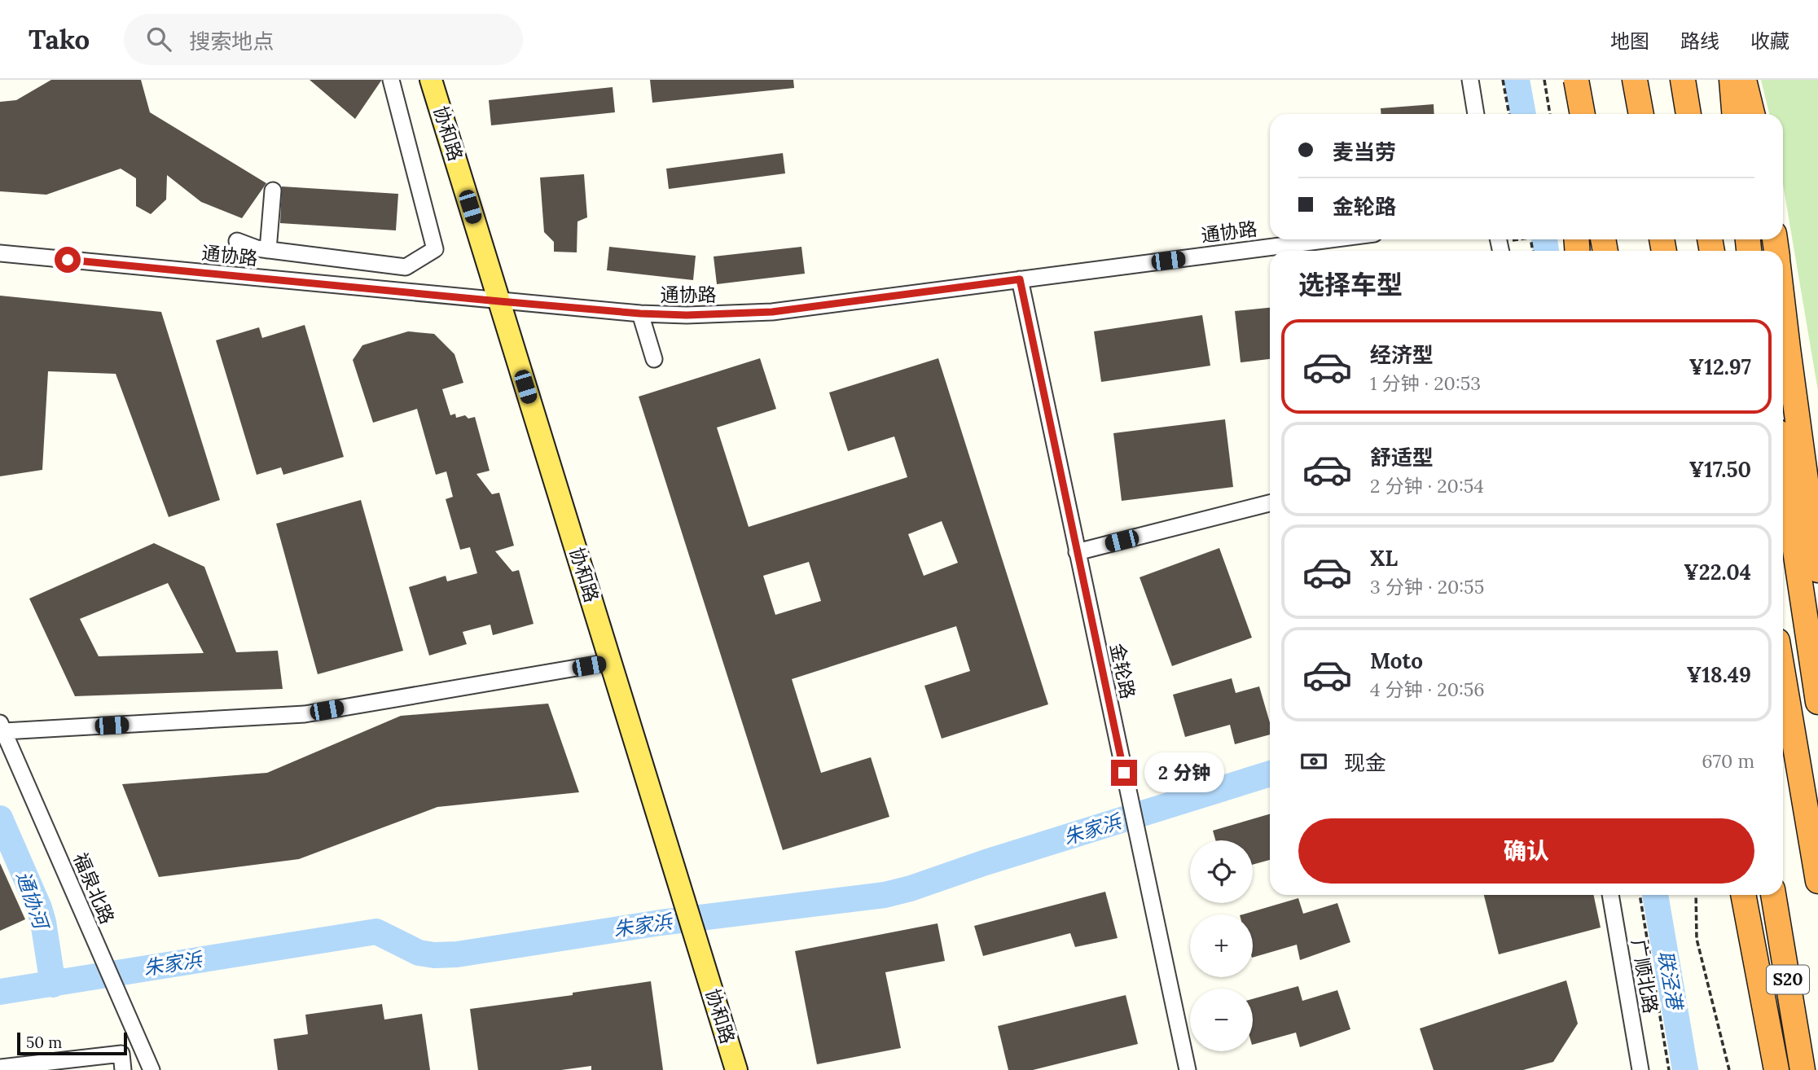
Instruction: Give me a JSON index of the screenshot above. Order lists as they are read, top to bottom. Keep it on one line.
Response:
{"streets":{"highway":["S20"],"main road":["协和路"],"street":["通协路","金轮路","福泉北路","广顺北路"]},"crossings":[["协和路","通协路"],["通协路","金轮路"]],"water":["朱家浜","通协河","联泾港"],"scale_bar":"50 m","page":{"header":"Tako","search":"搜索地点","nav":["地图","路线","收藏"],"banner":["麦当劳","金轮路"],"heading":"选择车型","list":[{"name":"经济型","note":"1 分钟 · 20:53","value":"¥12.97"},{"name":"舒适型","note":"2 分钟 · 20:54","value":"¥17.50"},{"name":"XL","note":"3 分钟 · 20:55","value":"¥22.04"},{"name":"Moto","note":"4 分钟 · 20:56","value":"¥18.49"}],"pay":["现金","670 m"],"bubble":"2 分钟","buttons":"确认","map_buttons":["+","−"],"scale":"50 m"}}
